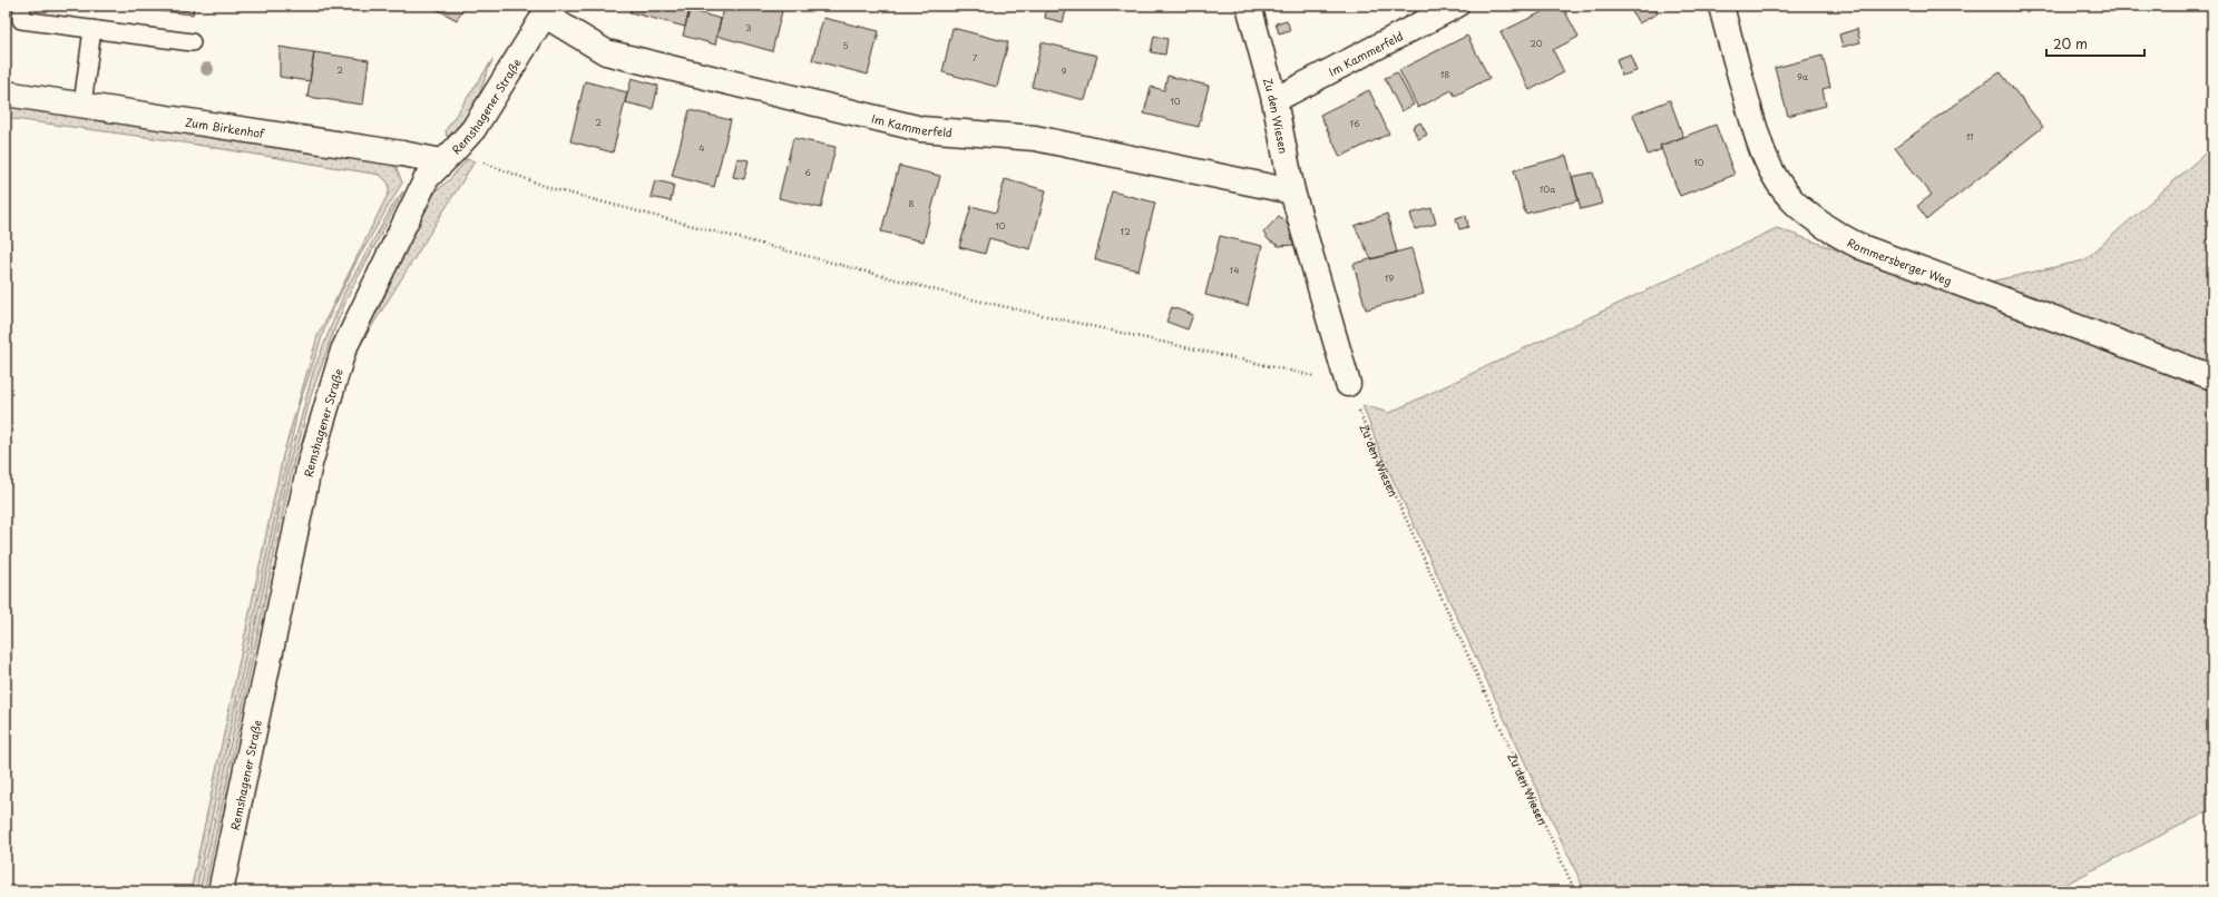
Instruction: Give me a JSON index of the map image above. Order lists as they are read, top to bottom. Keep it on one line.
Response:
{"streets":{"street":["Im Kammerfeld","Remshagener Straße","Zu den Wiesen","Zum Birkenhof","Rommersberger Weg"]},"crossings":[["Im Kammerfeld","Remshagener Straße"],["Im Kammerfeld","Zu den Wiesen"],["Remshagener Straße","Zum Birkenhof"]],"house_numbers":["3","20","5","7","2","9","18","9a","10","2","16","11","4","10","6","10a","8","10","12","14","19"],"scale_bar":"20 m"}
